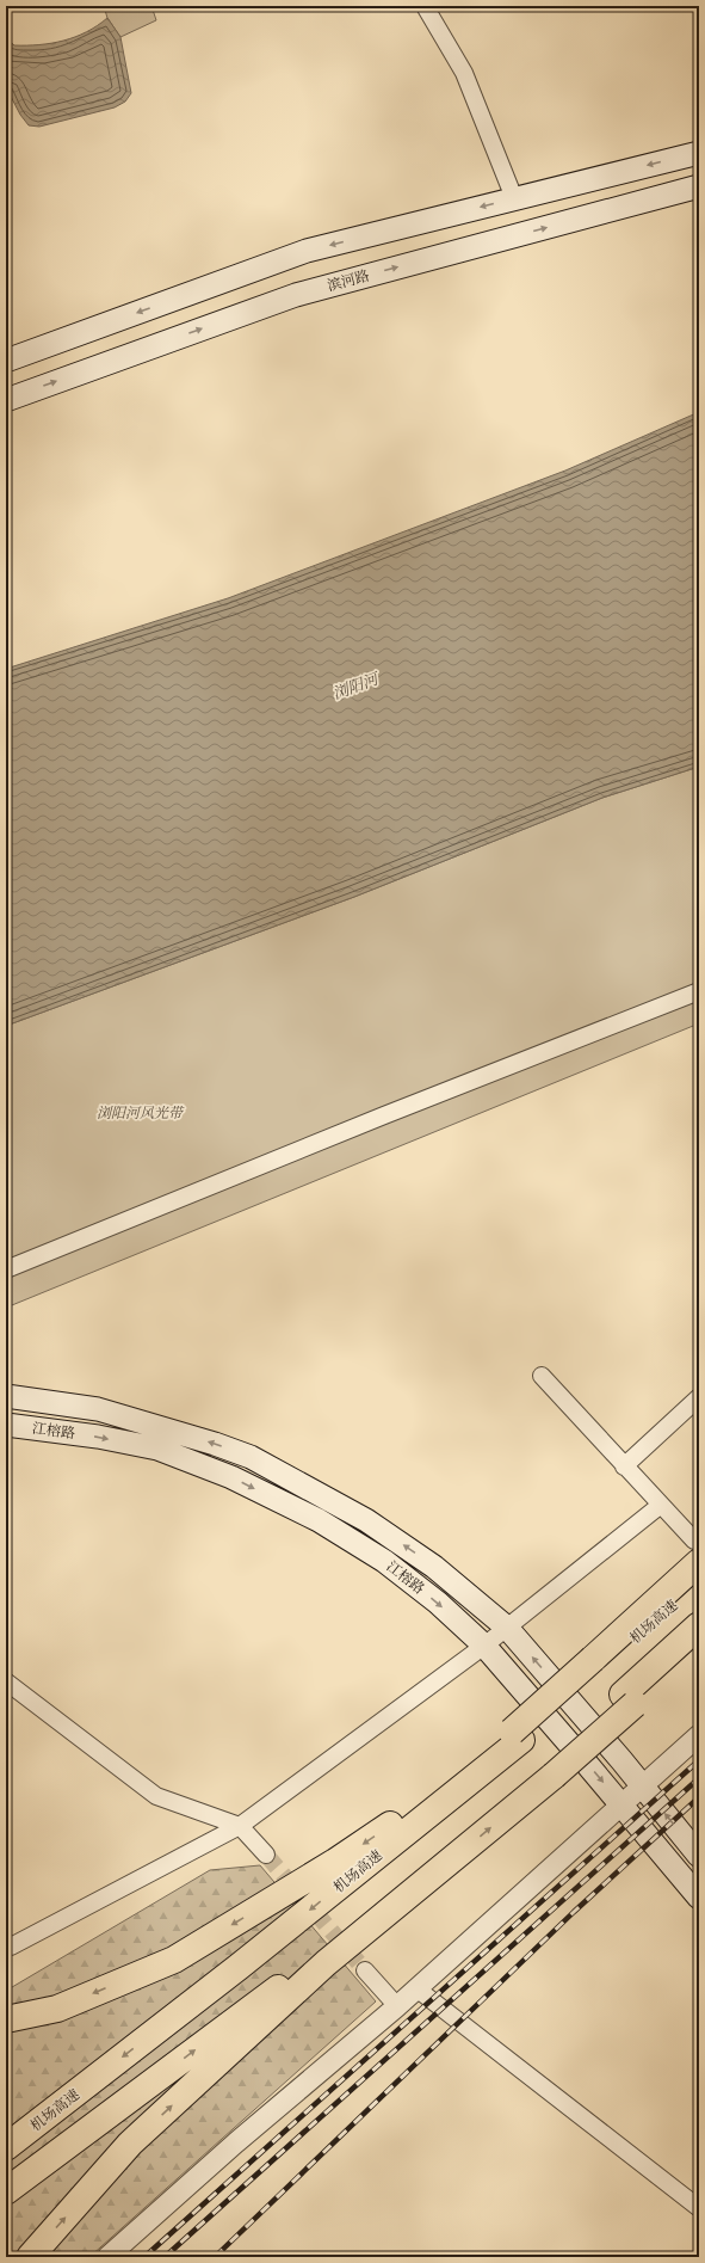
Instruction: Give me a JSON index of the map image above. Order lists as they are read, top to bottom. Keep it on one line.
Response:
{"streets":{"highway":["机场高速"],"main road":["滨河路","江榕路"]},"water":["浏阳河"],"parks":["浏阳河风光带"]}
